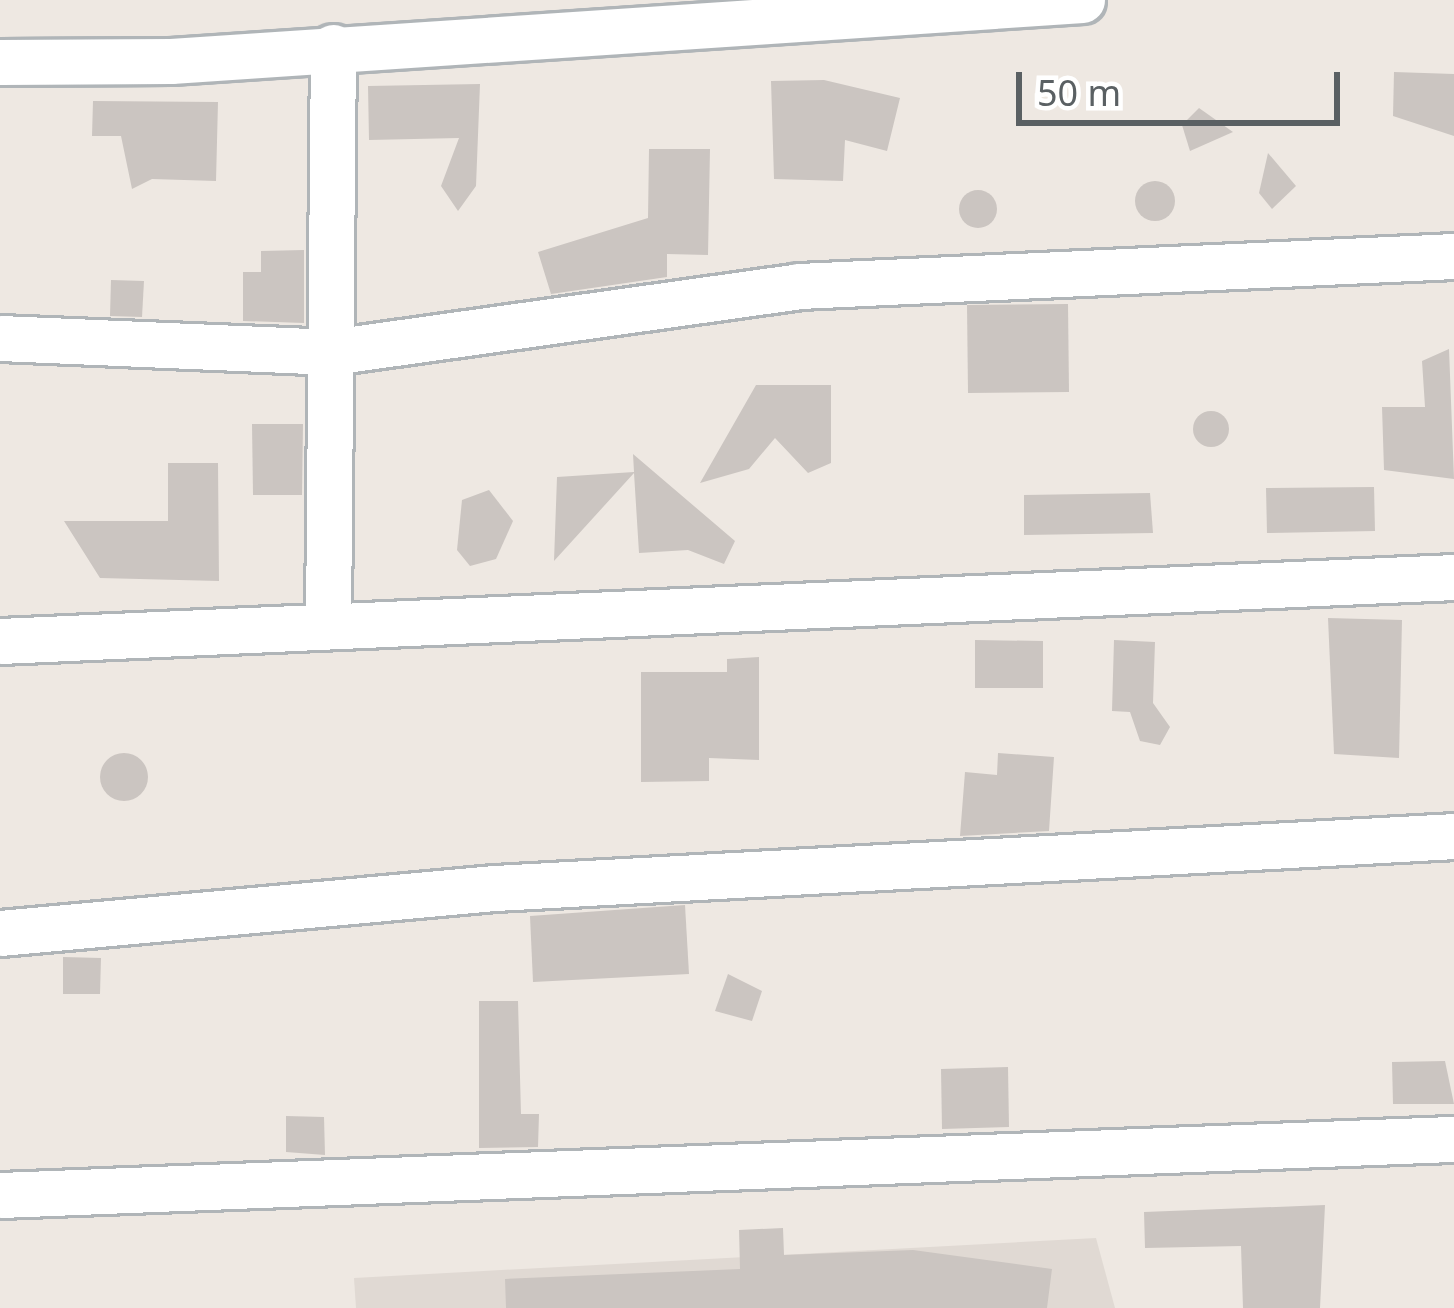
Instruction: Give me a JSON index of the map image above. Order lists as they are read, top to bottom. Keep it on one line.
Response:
{"scale_bar":"50 m"}
